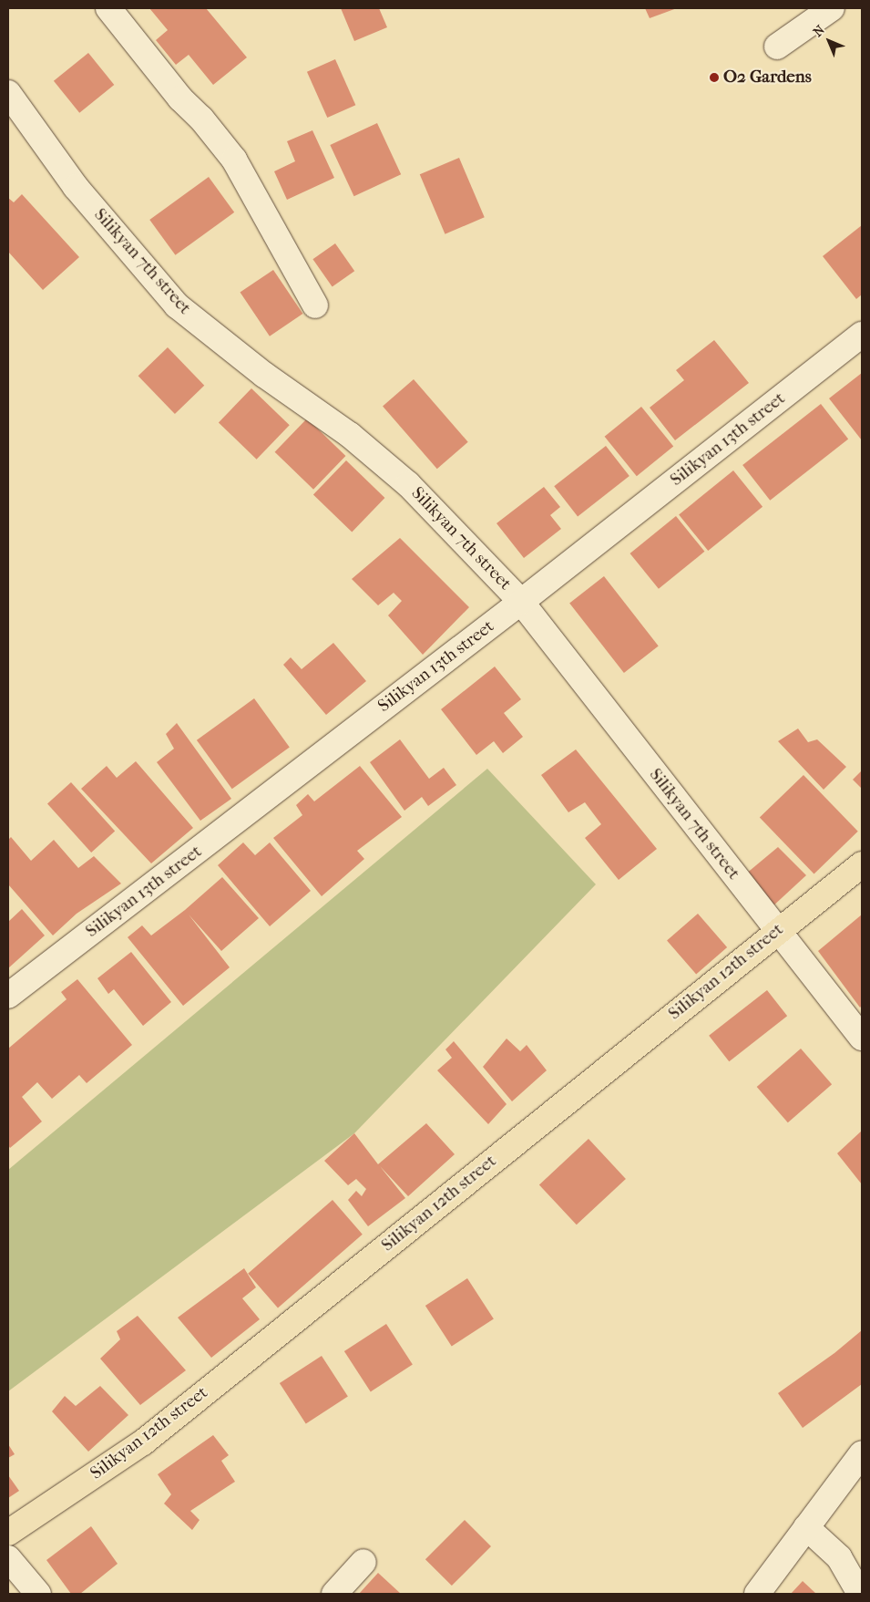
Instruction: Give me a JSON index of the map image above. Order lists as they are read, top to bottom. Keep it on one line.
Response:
{"streets":{"main road":["Silikyan 12th street"],"street":["Silikyan 7th street","Silikyan 13th street"]},"crossings":[["Silikyan 7th street","Silikyan 13th street"],["Silikyan 7th street","Silikyan 12th street"]],"places":["O2 Gardens"],"north":"top left"}
